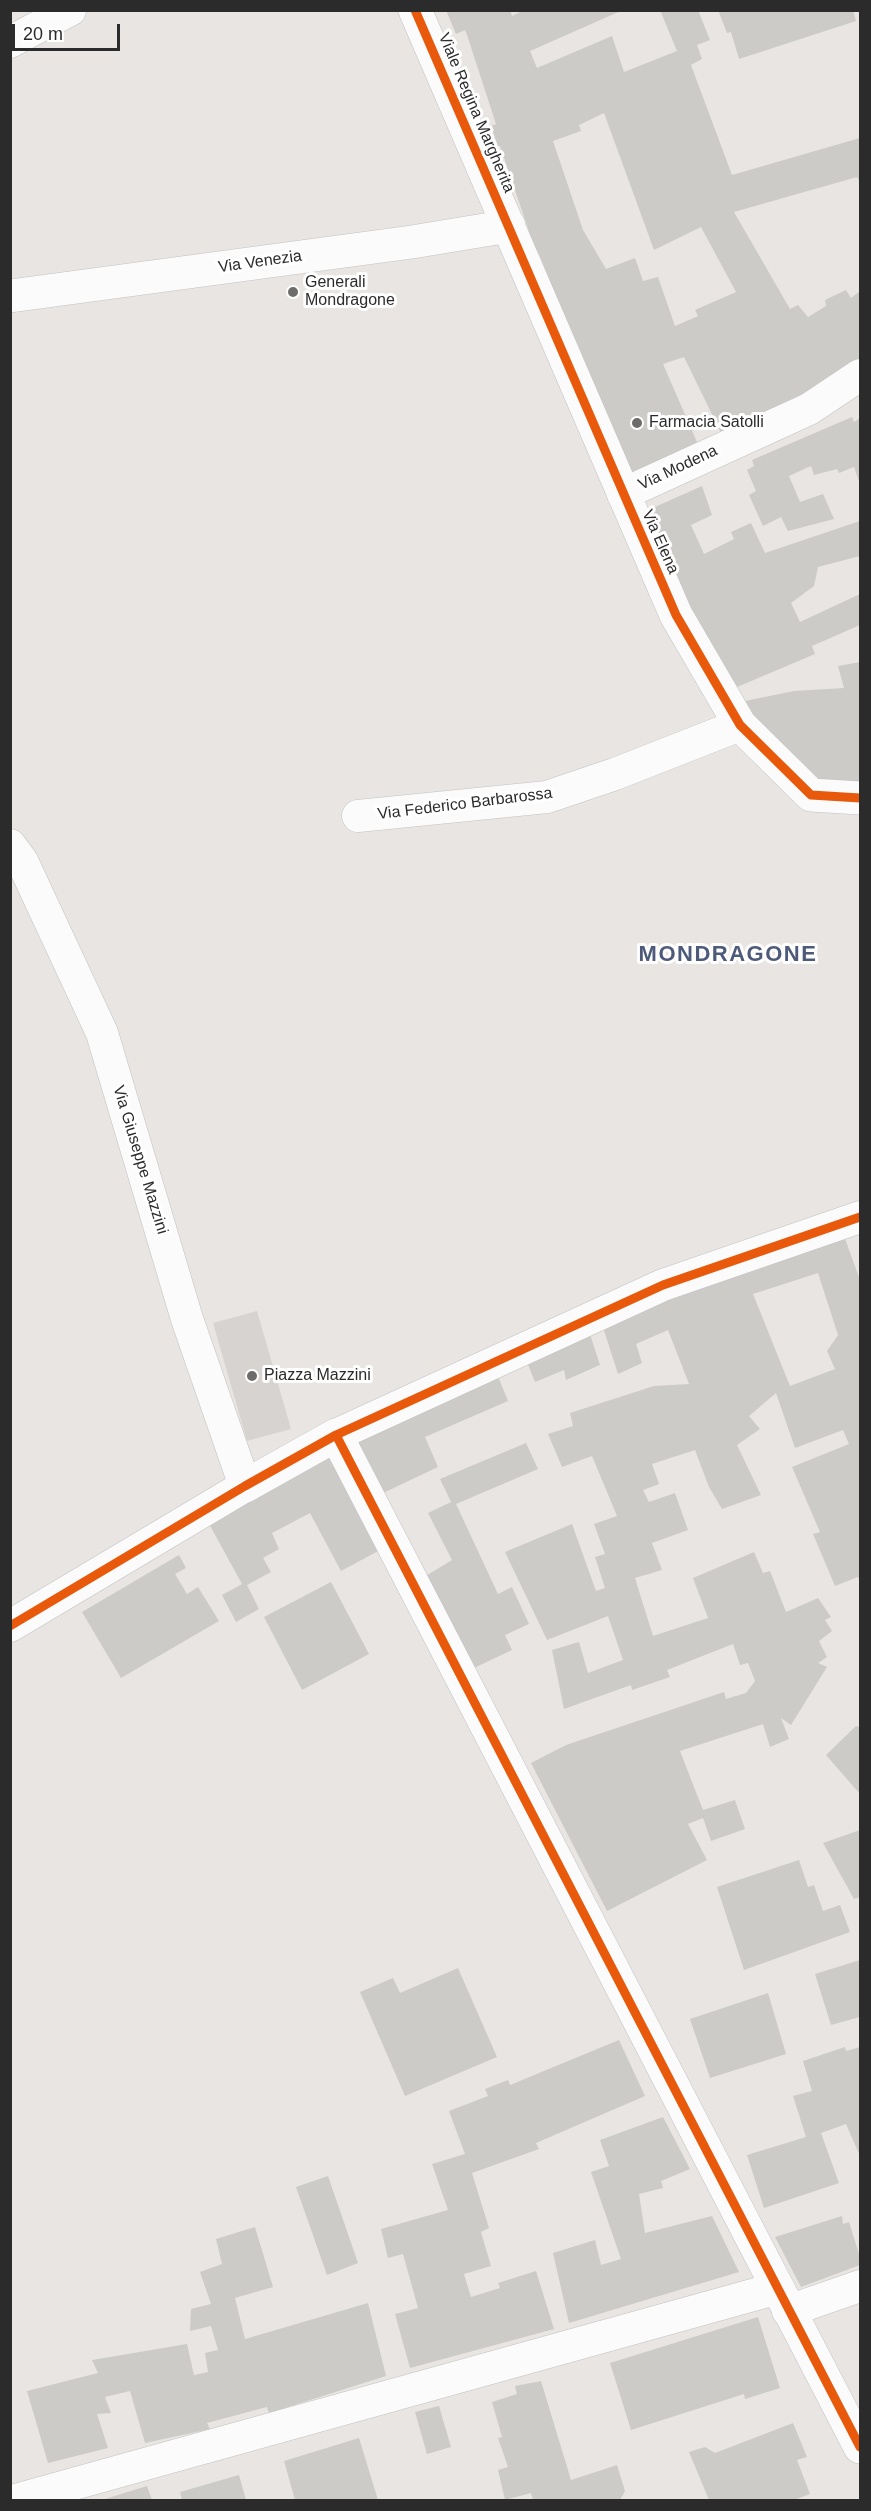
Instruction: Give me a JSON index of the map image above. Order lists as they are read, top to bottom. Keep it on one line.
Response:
{"streets":{"street":["Viale Regina Margherita","Via Venezia","Via Modena","Via Elena","Via Federico Barbarossa","Via Giuseppe Mazzini"]},"crossings":[["Viale Regina Margherita","Via Venezia"],["Viale Regina Margherita","Via Elena"],["Via Venezia","Via Elena"],["Via Modena","Via Elena"],["Via Elena","Via Federico Barbarossa"]],"districts":["MONDRAGONE"],"places":["Generali Mondragone","Farmacia Satolli","Piazza Mazzini"],"scale_bar":"20 m"}
